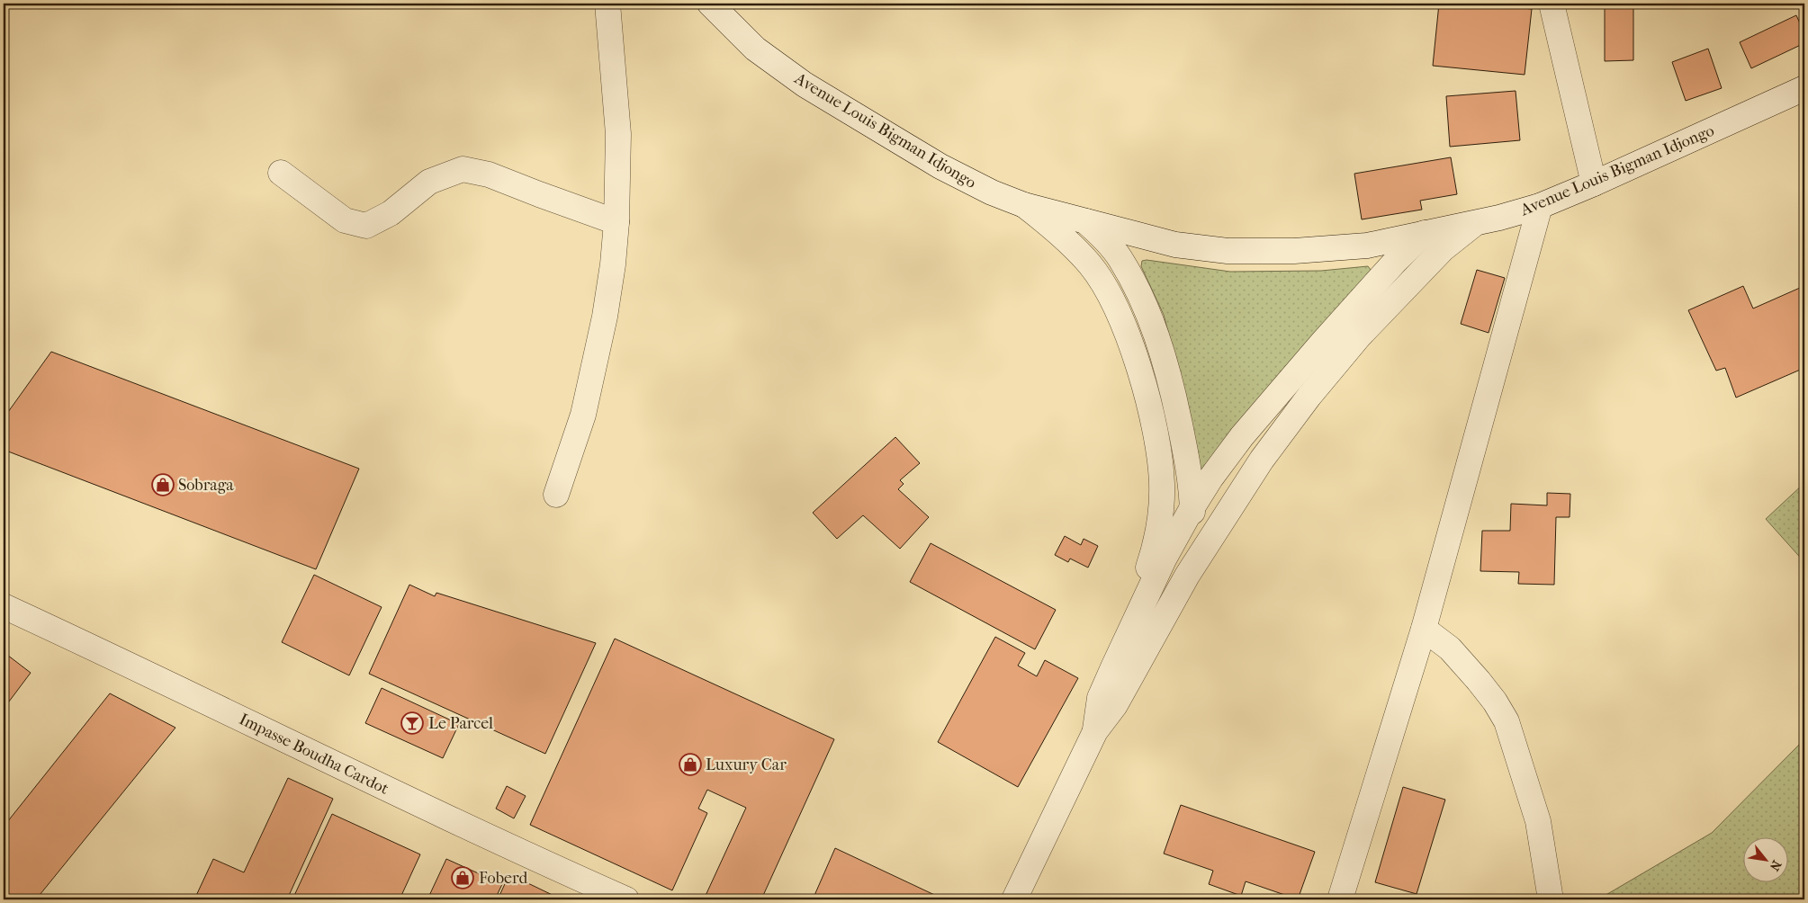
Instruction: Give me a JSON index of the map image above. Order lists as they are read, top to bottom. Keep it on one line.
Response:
{"streets":{"street":["Avenue Louis Bigman Idjongo","Impasse Boudha Cardot"]},"places":{"shop":["Sobraga","Luxury Car","Foberd"],"bar":["Le Parcel"]},"north":"bottom right"}
